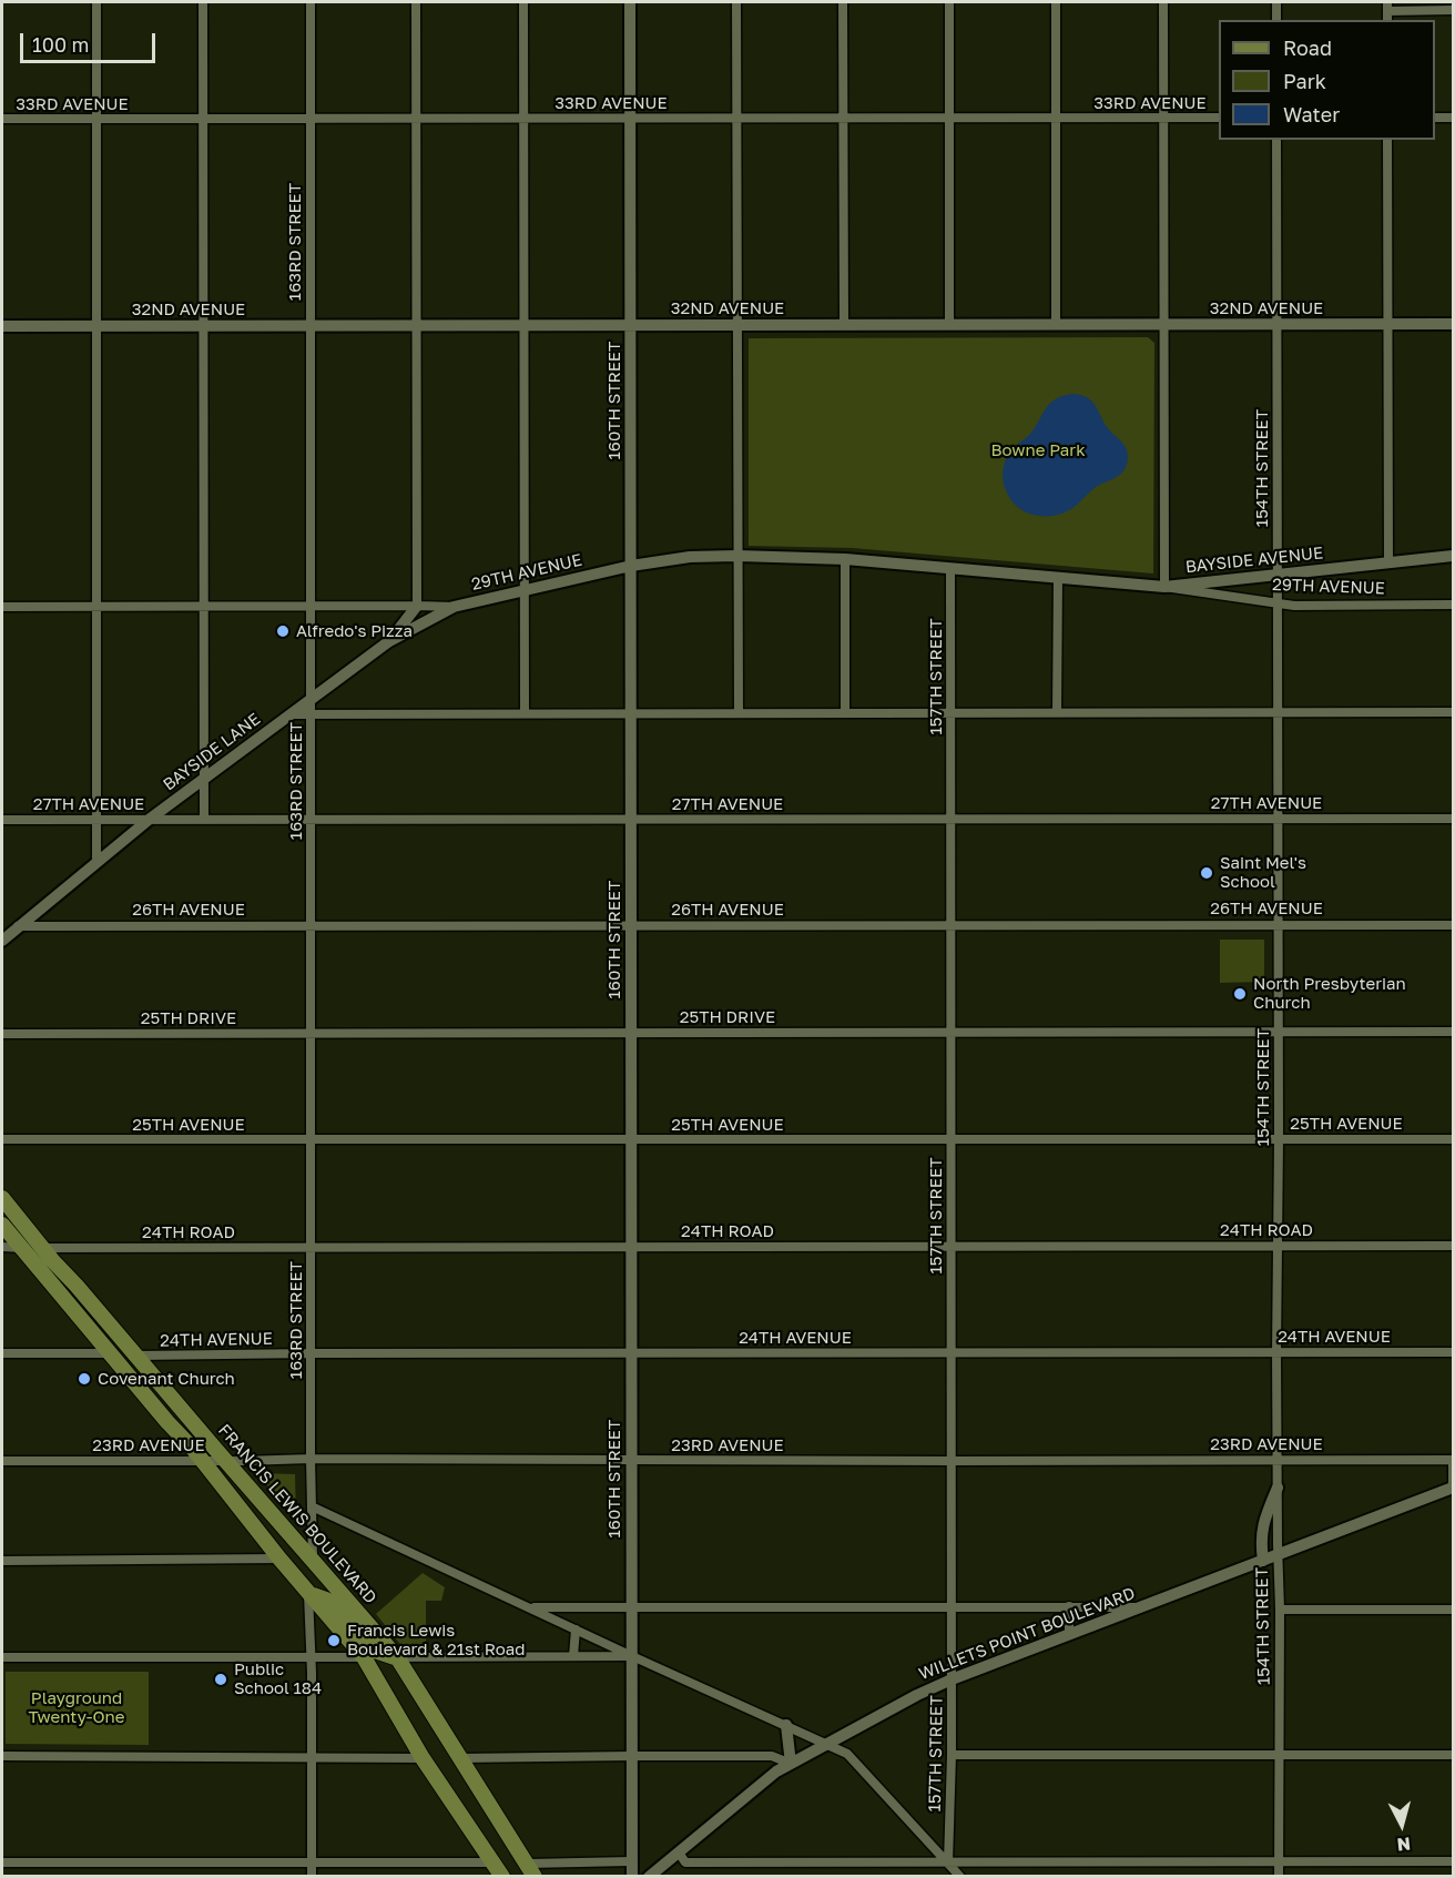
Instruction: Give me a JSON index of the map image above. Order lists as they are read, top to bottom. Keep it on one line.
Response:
{"streets":{"main road":["FRANCIS LEWIS BOULEVARD"],"street":["33RD AVENUE","163RD STREET","32ND AVENUE","160TH STREET","154TH STREET","BAYSIDE AVENUE","29TH AVENUE","157TH STREET","BAYSIDE LANE","27TH AVENUE","26TH AVENUE","25TH DRIVE","25TH AVENUE","24TH ROAD","24TH AVENUE","23RD AVENUE","WILLETS POINT BOULEVARD"]},"crossings":[["33RD AVENUE","163RD STREET"],["33RD AVENUE","160TH STREET"],["163RD STREET","32ND AVENUE"],["163RD STREET","29TH AVENUE"],["163RD STREET","BAYSIDE LANE"],["163RD STREET","27TH AVENUE"],["163RD STREET","26TH AVENUE"],["163RD STREET","25TH DRIVE"],["163RD STREET","25TH AVENUE"],["163RD STREET","24TH ROAD"],["163RD STREET","24TH AVENUE"],["163RD STREET","23RD AVENUE"],["163RD STREET","FRANCIS LEWIS BOULEVARD"],["32ND AVENUE","160TH STREET"],["32ND AVENUE","154TH STREET"],["160TH STREET","29TH AVENUE"],["160TH STREET","27TH AVENUE"],["160TH STREET","26TH AVENUE"],["160TH STREET","25TH DRIVE"],["160TH STREET","25TH AVENUE"],["160TH STREET","24TH ROAD"],["160TH STREET","24TH AVENUE"],["160TH STREET","23RD AVENUE"],["154TH STREET","BAYSIDE AVENUE"],["154TH STREET","29TH AVENUE"],["154TH STREET","27TH AVENUE"],["154TH STREET","26TH AVENUE"],["154TH STREET","25TH DRIVE"],["154TH STREET","25TH AVENUE"],["154TH STREET","24TH ROAD"],["154TH STREET","24TH AVENUE"],["154TH STREET","23RD AVENUE"],["154TH STREET","WILLETS POINT BOULEVARD"],["BAYSIDE AVENUE","29TH AVENUE"],["29TH AVENUE","157TH STREET"],["29TH AVENUE","BAYSIDE LANE"],["157TH STREET","27TH AVENUE"],["157TH STREET","26TH AVENUE"],["157TH STREET","25TH DRIVE"],["157TH STREET","25TH AVENUE"],["157TH STREET","24TH ROAD"],["157TH STREET","24TH AVENUE"],["157TH STREET","23RD AVENUE"],["157TH STREET","WILLETS POINT BOULEVARD"],["BAYSIDE LANE","27TH AVENUE"],["BAYSIDE LANE","26TH AVENUE"],["24TH ROAD","FRANCIS LEWIS BOULEVARD"],["24TH AVENUE","FRANCIS LEWIS BOULEVARD"],["23RD AVENUE","FRANCIS LEWIS BOULEVARD"]],"parks":["Bowne Park","Playground Twenty-One"],"places":["Alfredo's Pizza","Saint Mel's School","North Presbyterian Church","Covenant Church","Francis Lewis Boulevard & 21st Road","Public School 184"],"legend":["Road","Park","Water"],"scale_bar":"100 m","north":"bottom"}
